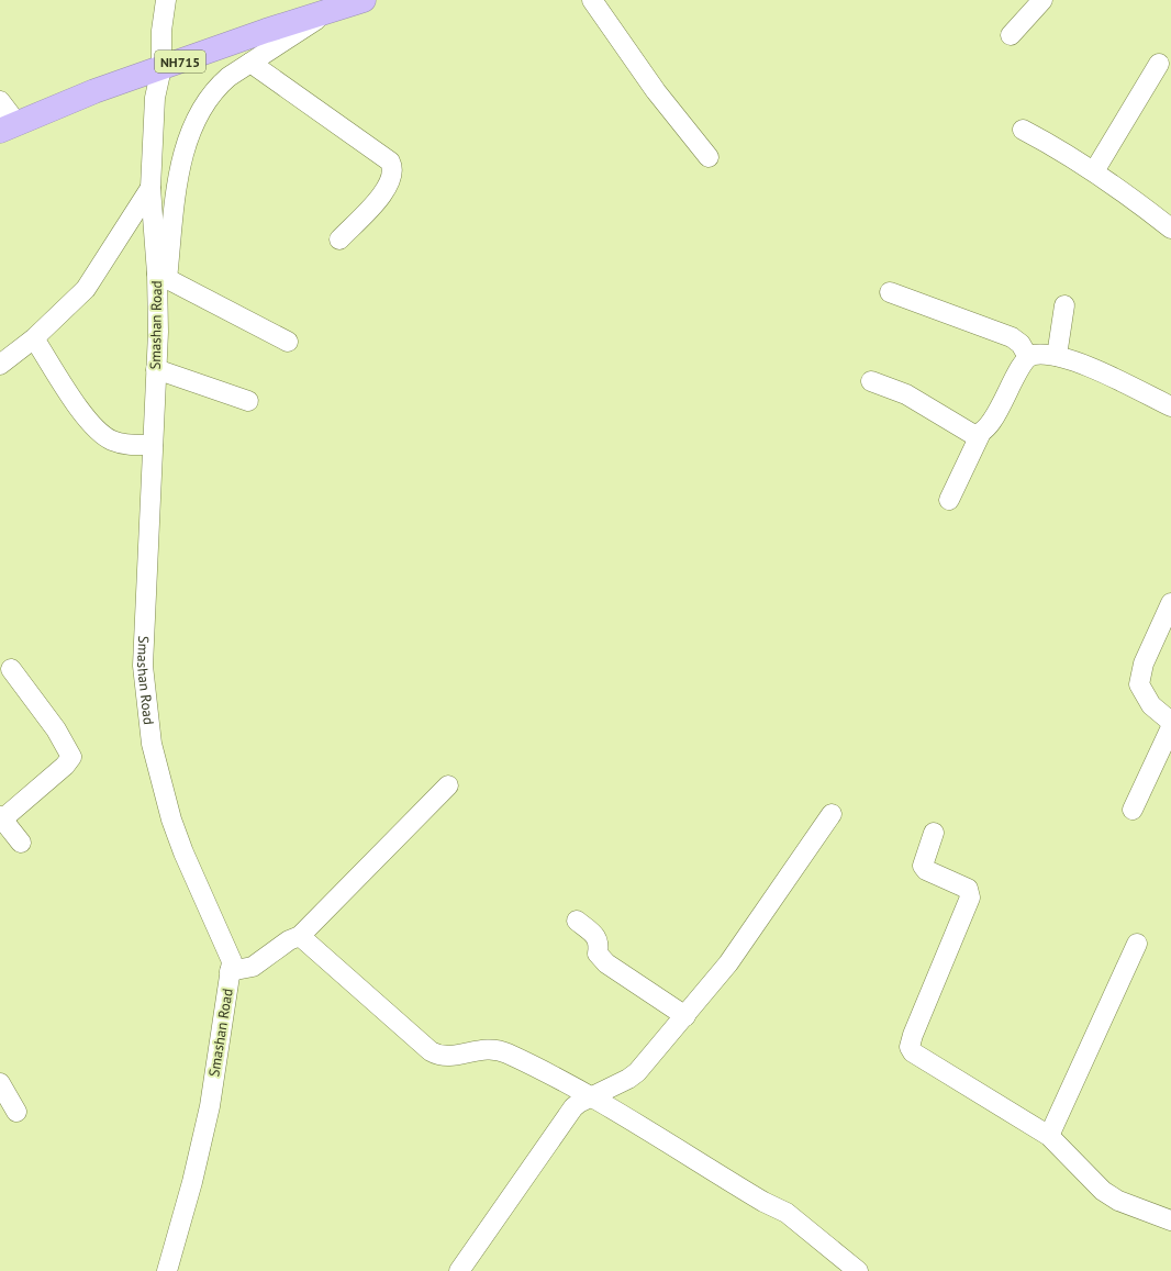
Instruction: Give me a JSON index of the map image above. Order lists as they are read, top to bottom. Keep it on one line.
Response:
{"streets":{"highway":["NH715"],"street":["Smashan Road"]},"crossings":[["NH715","Smashan Road"]]}
